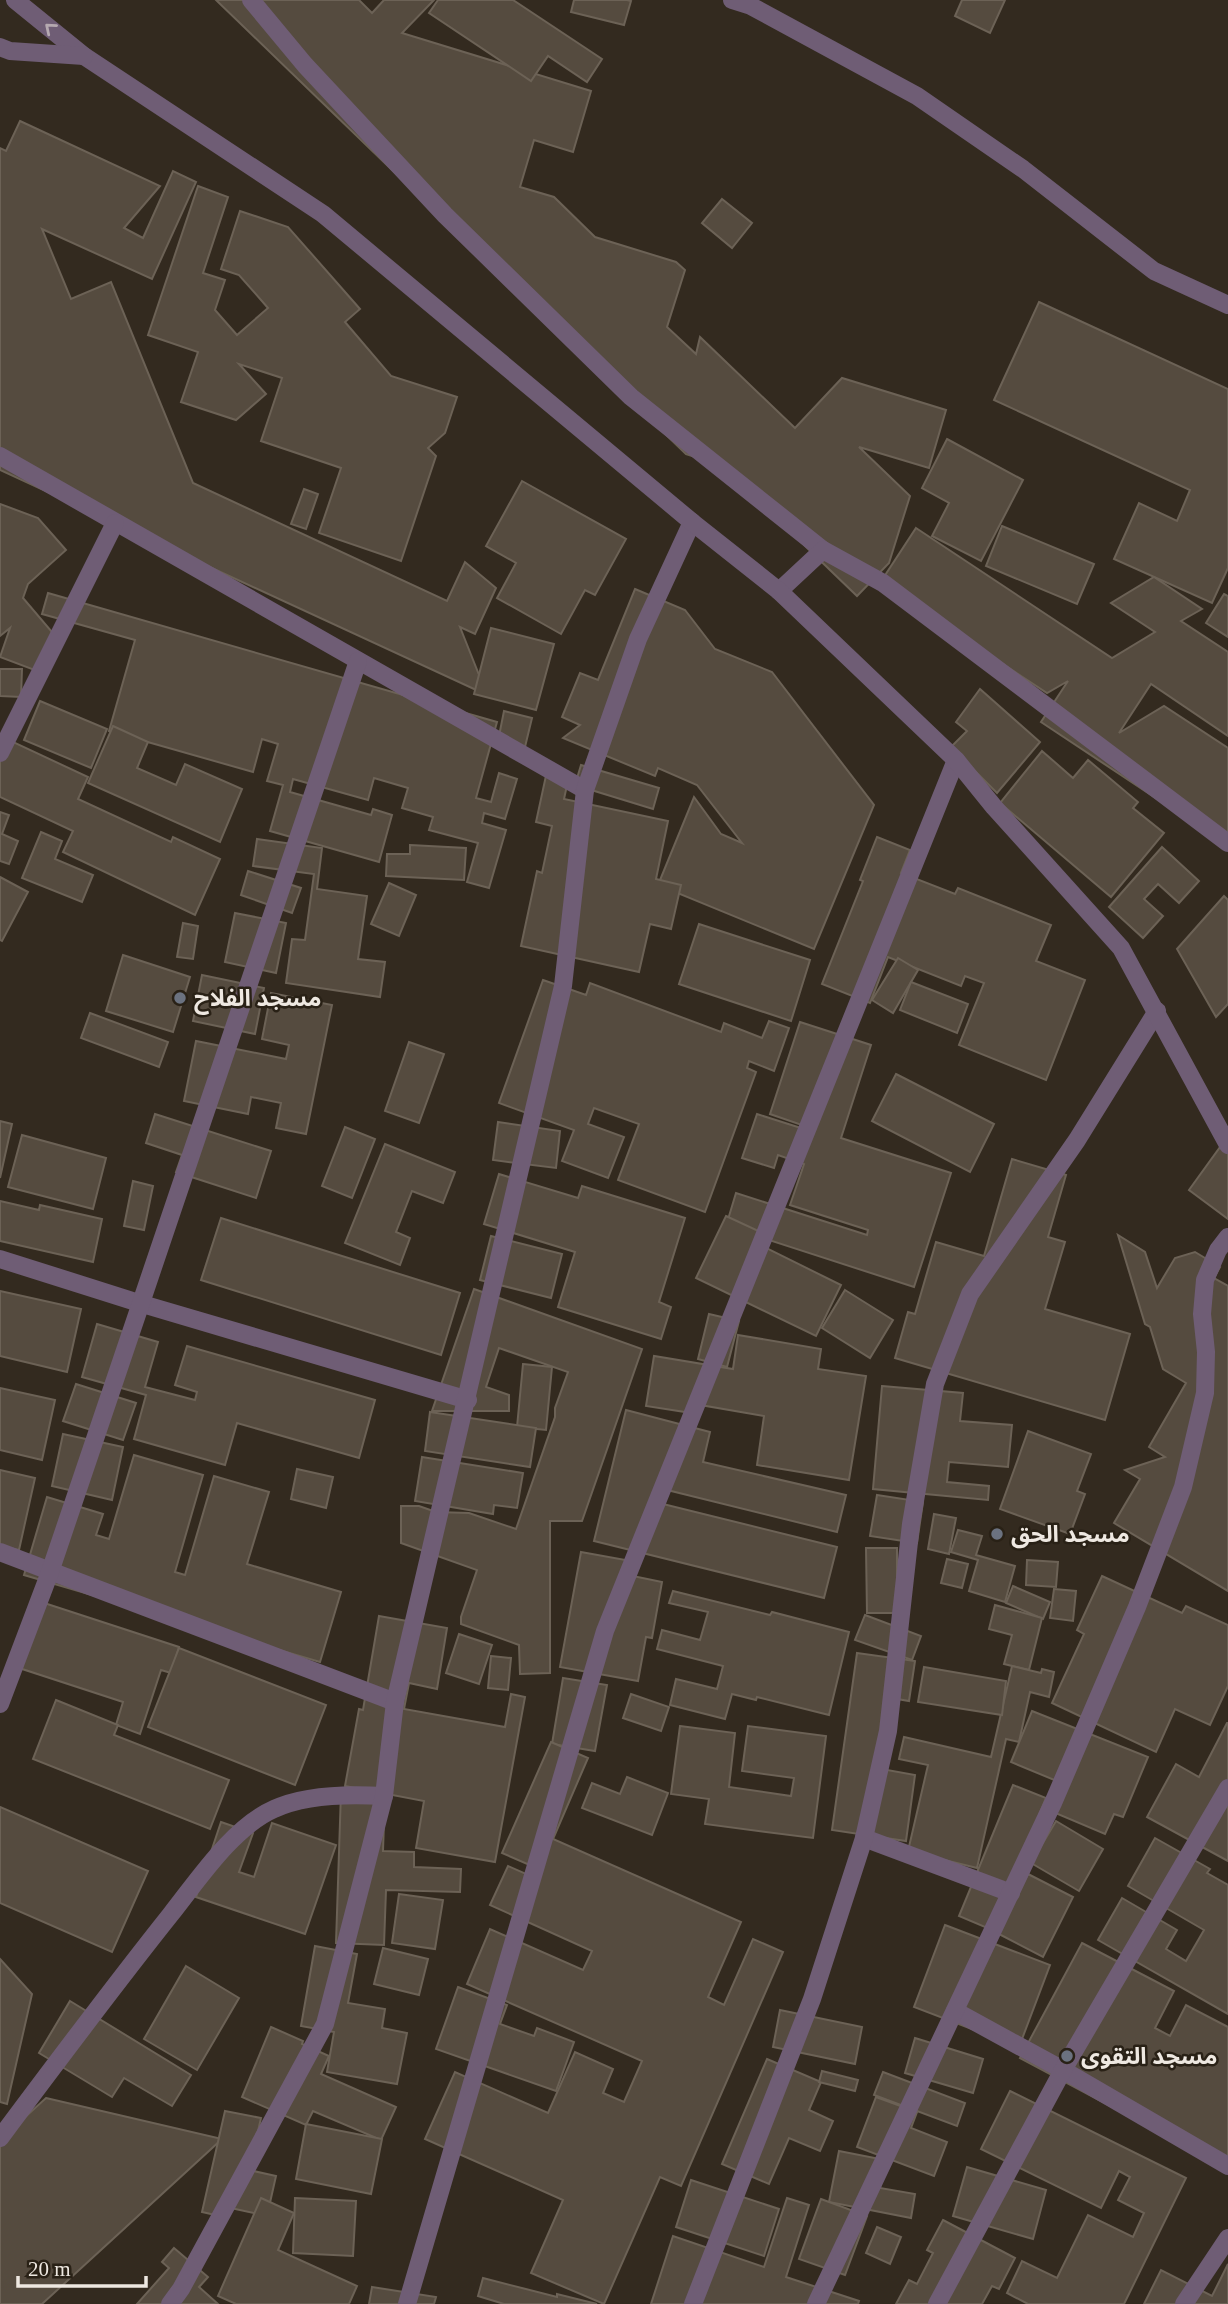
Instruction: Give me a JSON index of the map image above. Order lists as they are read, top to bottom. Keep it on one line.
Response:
{"places":["مسجد الفلاح","مسجد الحق","مسجد التقوى"],"scale_bar":"20 m"}
